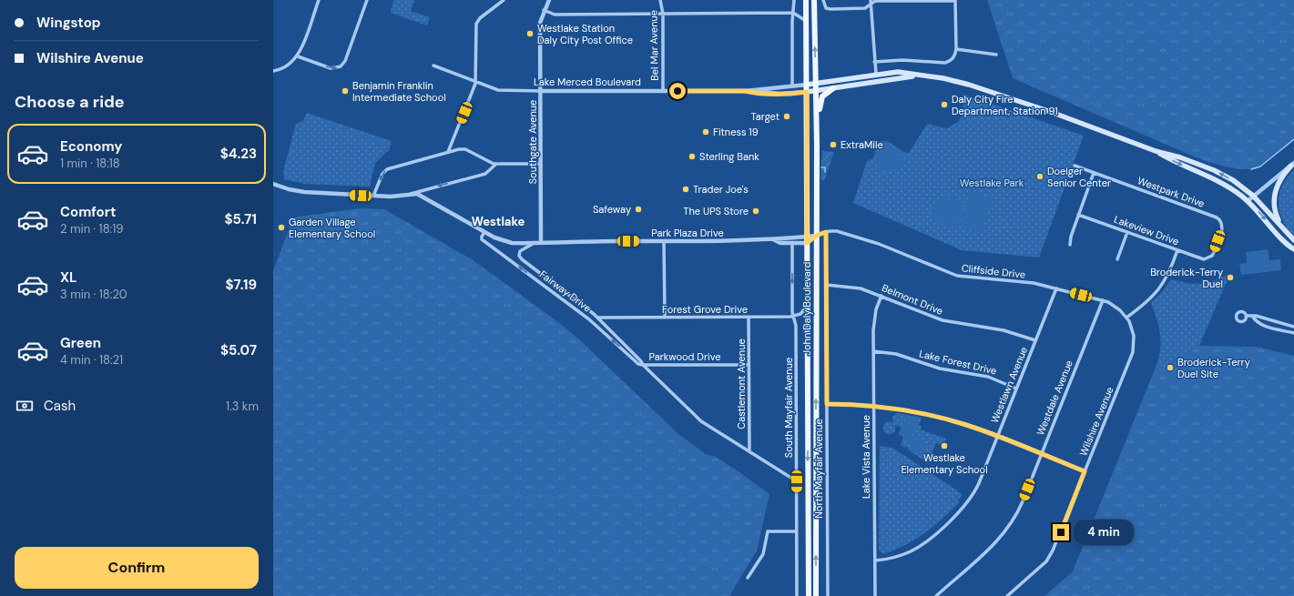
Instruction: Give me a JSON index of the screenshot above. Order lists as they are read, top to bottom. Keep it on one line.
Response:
{"streets":{"main road":["Lake Merced Boulevard","John Daly Boulevard"],"street":["Bel Mar Avenue","Southgate Avenue","Westpark Drive","Lakeview Drive","Park Plaza Drive","Cliffside Drive","Fairway Drive","Belmont Drive","Forest Grove Drive","Parkwood Drive","Lake Forest Drive","Castlemont Avenue","Westlawn Avenue","Westdale Avenue","South Mayfair Avenue","Wilshire Avenue","Lake Vista Avenue","North Mayfair Avenue"]},"crossings":[["Bel Mar Avenue","Lake Merced Boulevard"],["Lake Merced Boulevard","Southgate Avenue"],["Lake Merced Boulevard","John Daly Boulevard"],["Southgate Avenue","Park Plaza Drive"],["Westpark Drive","Lakeview Drive"],["Park Plaza Drive","Cliffside Drive"],["Park Plaza Drive","Fairway Drive"],["Park Plaza Drive","John Daly Boulevard"],["Park Plaza Drive","South Mayfair Avenue"],["Cliffside Drive","John Daly Boulevard"],["Cliffside Drive","Westlawn Avenue"],["Cliffside Drive","Westdale Avenue"],["Cliffside Drive","Wilshire Avenue"],["Cliffside Drive","North Mayfair Avenue"],["Fairway Drive","Forest Grove Drive"],["Fairway Drive","Parkwood Drive"],["Fairway Drive","Castlemont Avenue"],["Fairway Drive","South Mayfair Avenue"],["Belmont Drive","Westlawn Avenue"],["Belmont Drive","Lake Vista Avenue"],["Belmont Drive","North Mayfair Avenue"],["Forest Grove Drive","Castlemont Avenue"],["Forest Grove Drive","South Mayfair Avenue"],["Parkwood Drive","Castlemont Avenue"],["Lake Forest Drive","Westlawn Avenue"],["Lake Forest Drive","Lake Vista Avenue"],["Westlawn Avenue","Lake Vista Avenue"]],"districts":["Westlake"],"parks":["Westlake Park"],"places":["Westlake Station Daly City Post Office","Benjamin Franklin Intermediate School","Daly City Fire Department, Station 91","Target","Fitness 19","ExtraMile","Sterling Bank","Doelger Senior Center","Trader Joe's","Safeway","The UPS Store","Garden Village Elementary School","Broderick-Terry Duel","Broderick-Terry Duel Site","Westlake Elementary School"],"page":{"banner":["Wingstop","Wilshire Avenue"],"heading":"Choose a ride","list":[{"name":"Economy","note":"1 min · 18:18","value":"$4.23"},{"name":"Comfort","note":"2 min · 18:19","value":"$5.71"},{"name":"XL","note":"3 min · 18:20","value":"$7.19"},{"name":"Green","note":"4 min · 18:21","value":"$5.07"}],"pay":["Cash","1.3 km"],"bubble":"4 min","buttons":"Confirm"}}
